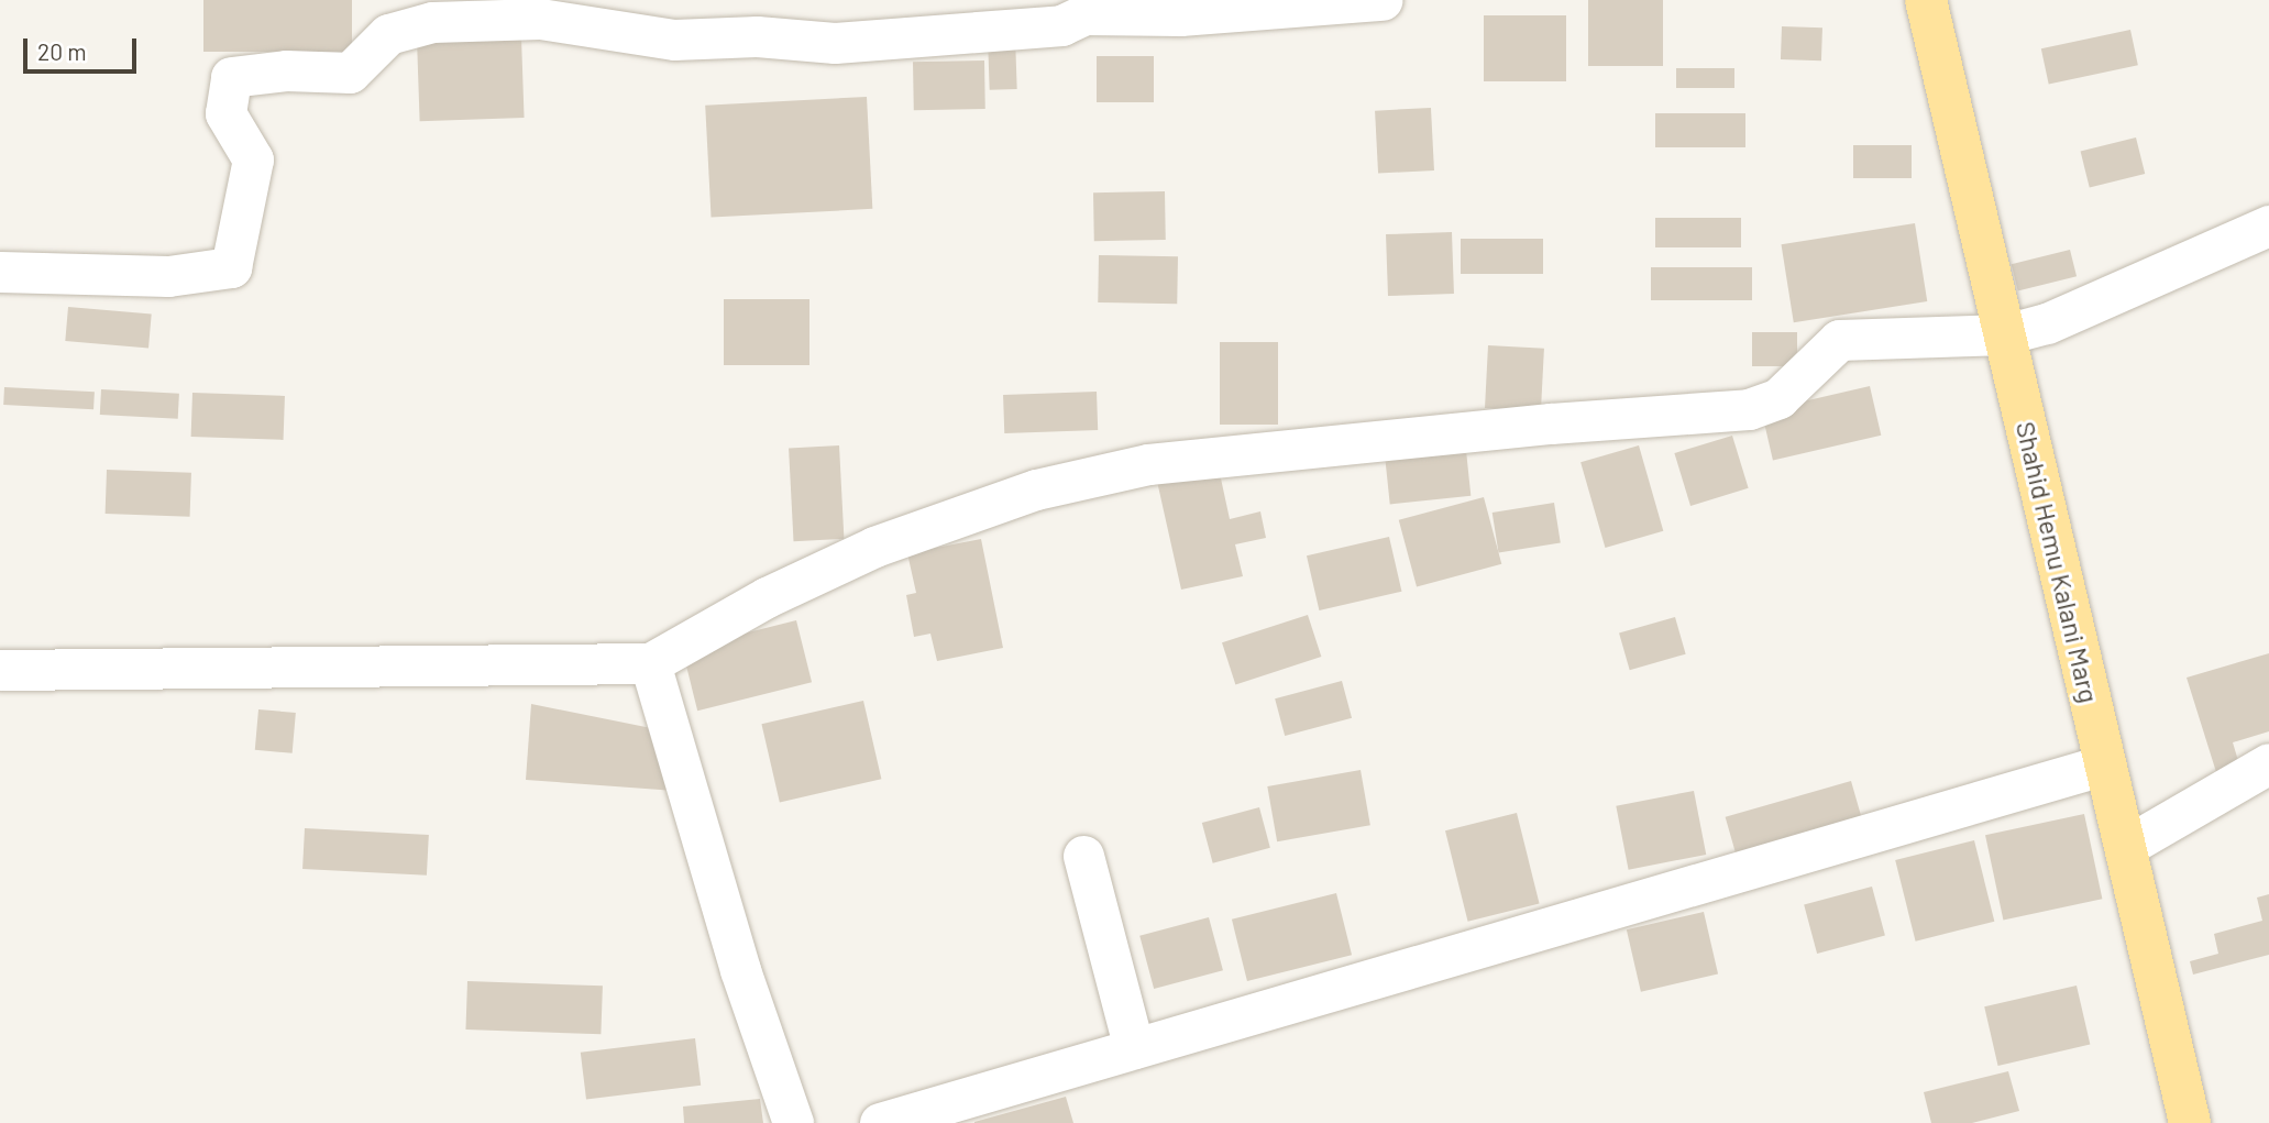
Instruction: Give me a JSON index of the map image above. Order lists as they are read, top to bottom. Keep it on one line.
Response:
{"streets":{"main road":["Shahid Hemu Kalani Marg"]},"scale_bar":"20 m"}
